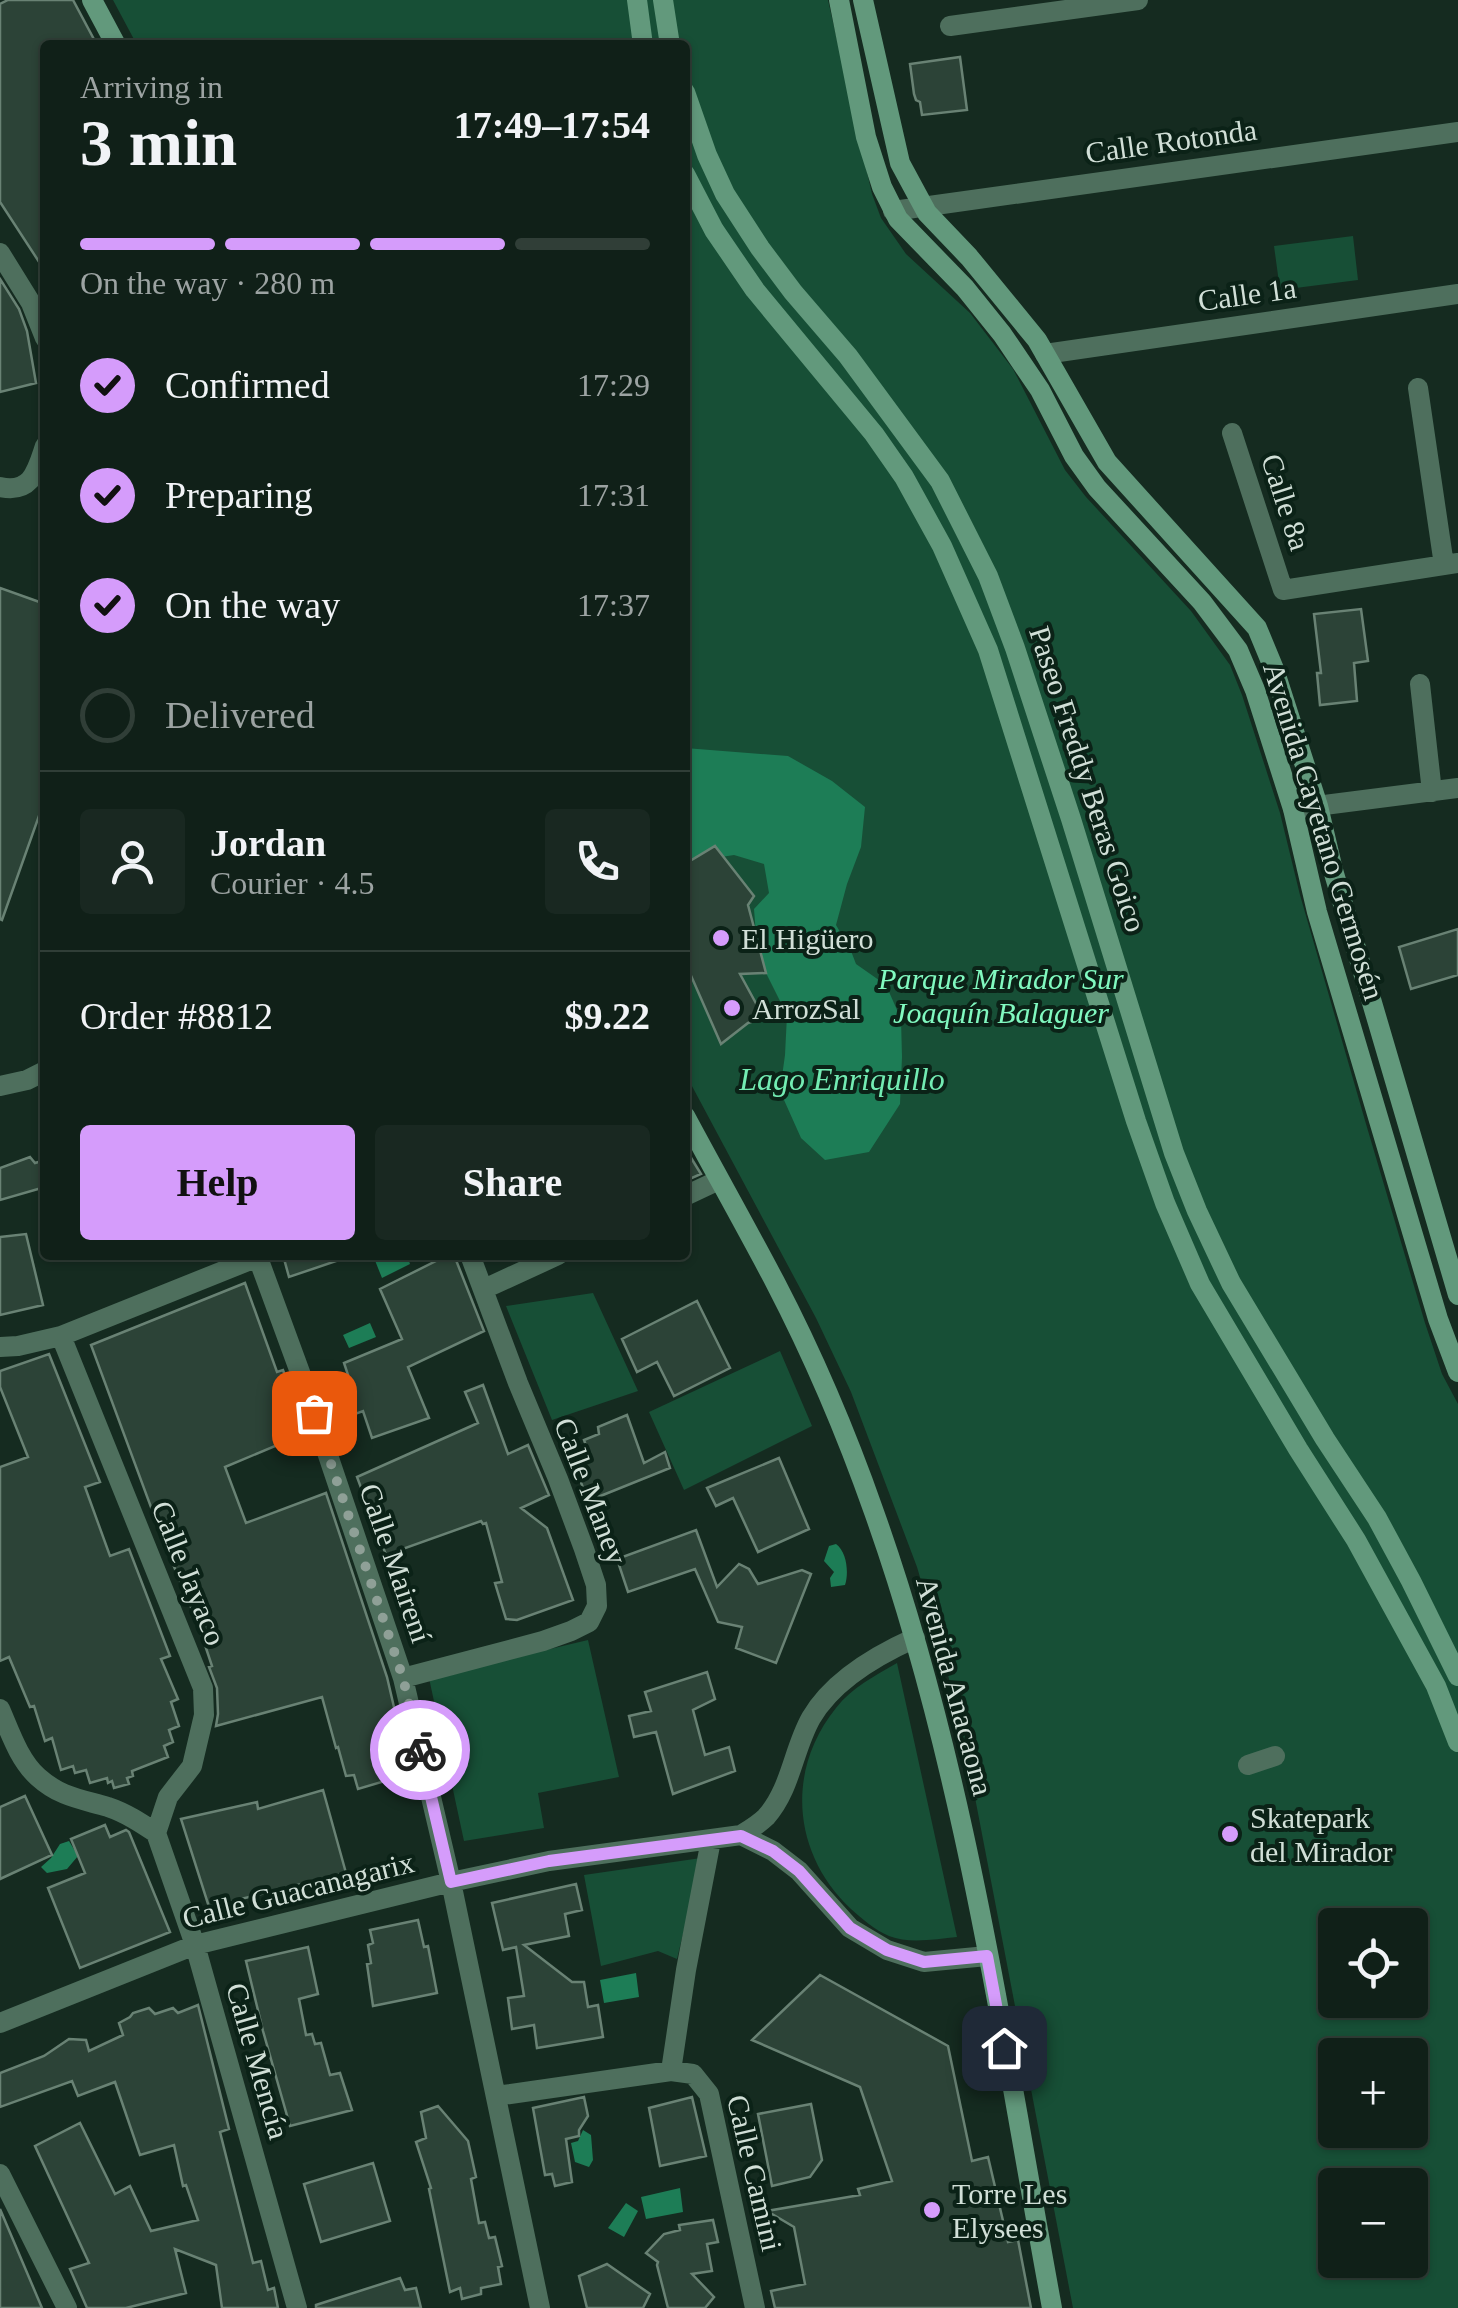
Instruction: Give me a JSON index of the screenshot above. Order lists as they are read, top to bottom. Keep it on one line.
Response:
{"streets":{"street":["Calle Rotonda","Calle 1a","Calle 8a","Paseo Freddy Beras Goico","Avenida Cayetano Germosén","Calle Maney","Calle Mairení","Calle Jayaco","Avenida Anacaona","Calle Guacanagarix","Calle Mencía","Calle Camini"]},"crossings":[["Calle Rotonda","Avenida Cayetano Germosén"],["Calle 1a","Avenida Cayetano Germosén"],["Calle Maney","Calle Mairení"],["Calle Mairení","Calle Guacanagarix"],["Calle Jayaco","Calle Mencía"],["Calle Guacanagarix","Calle Mencía"]],"water":["Lago Enriquillo"],"parks":["Parque Mirador Sur Joaquín Balaguer"],"places":["El Higüero","ArrozSal","Skatepark del Mirador","Torre Les Elysees"],"page":{"heading":["3 min","Arriving in","17:49–17:54"],"panel":["Jordan","Courier · 4.5","Order #8812","$9.22"],"bar":"On the way · 280 m","list":[["Confirmed","17:29"],["Preparing","17:31"],["On the way","17:37"],"Delivered"],"buttons":["Help","Share"],"map_buttons":["+","−"]}}
